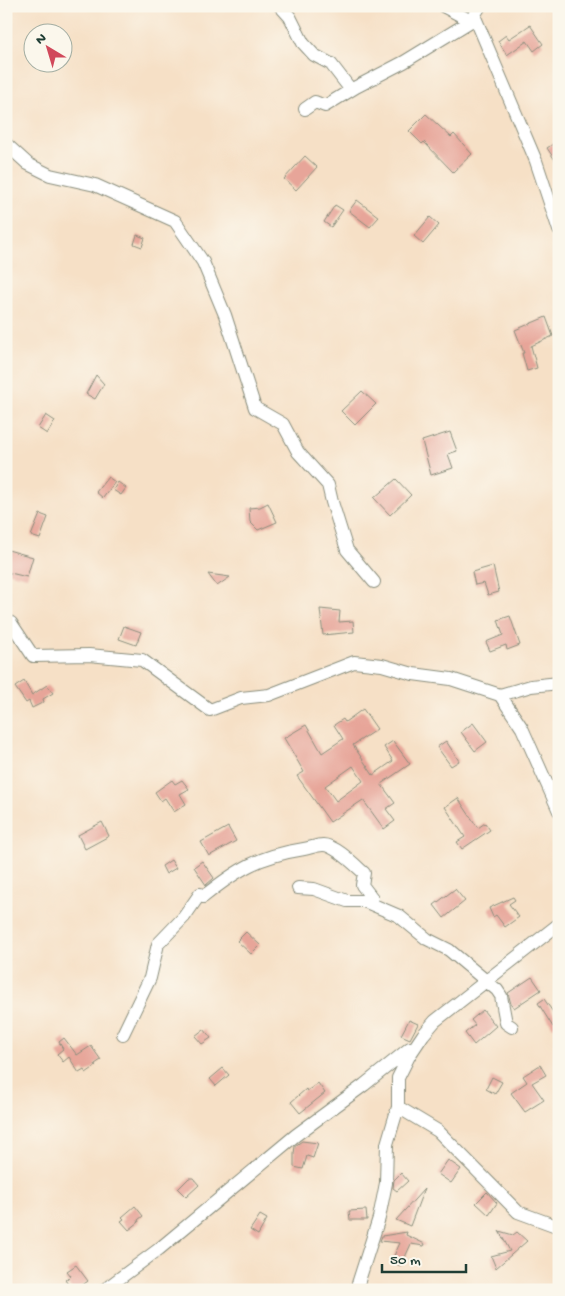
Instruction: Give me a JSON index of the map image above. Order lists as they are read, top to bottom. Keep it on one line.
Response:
{"scale_bar":"50 m","north":"top left"}
